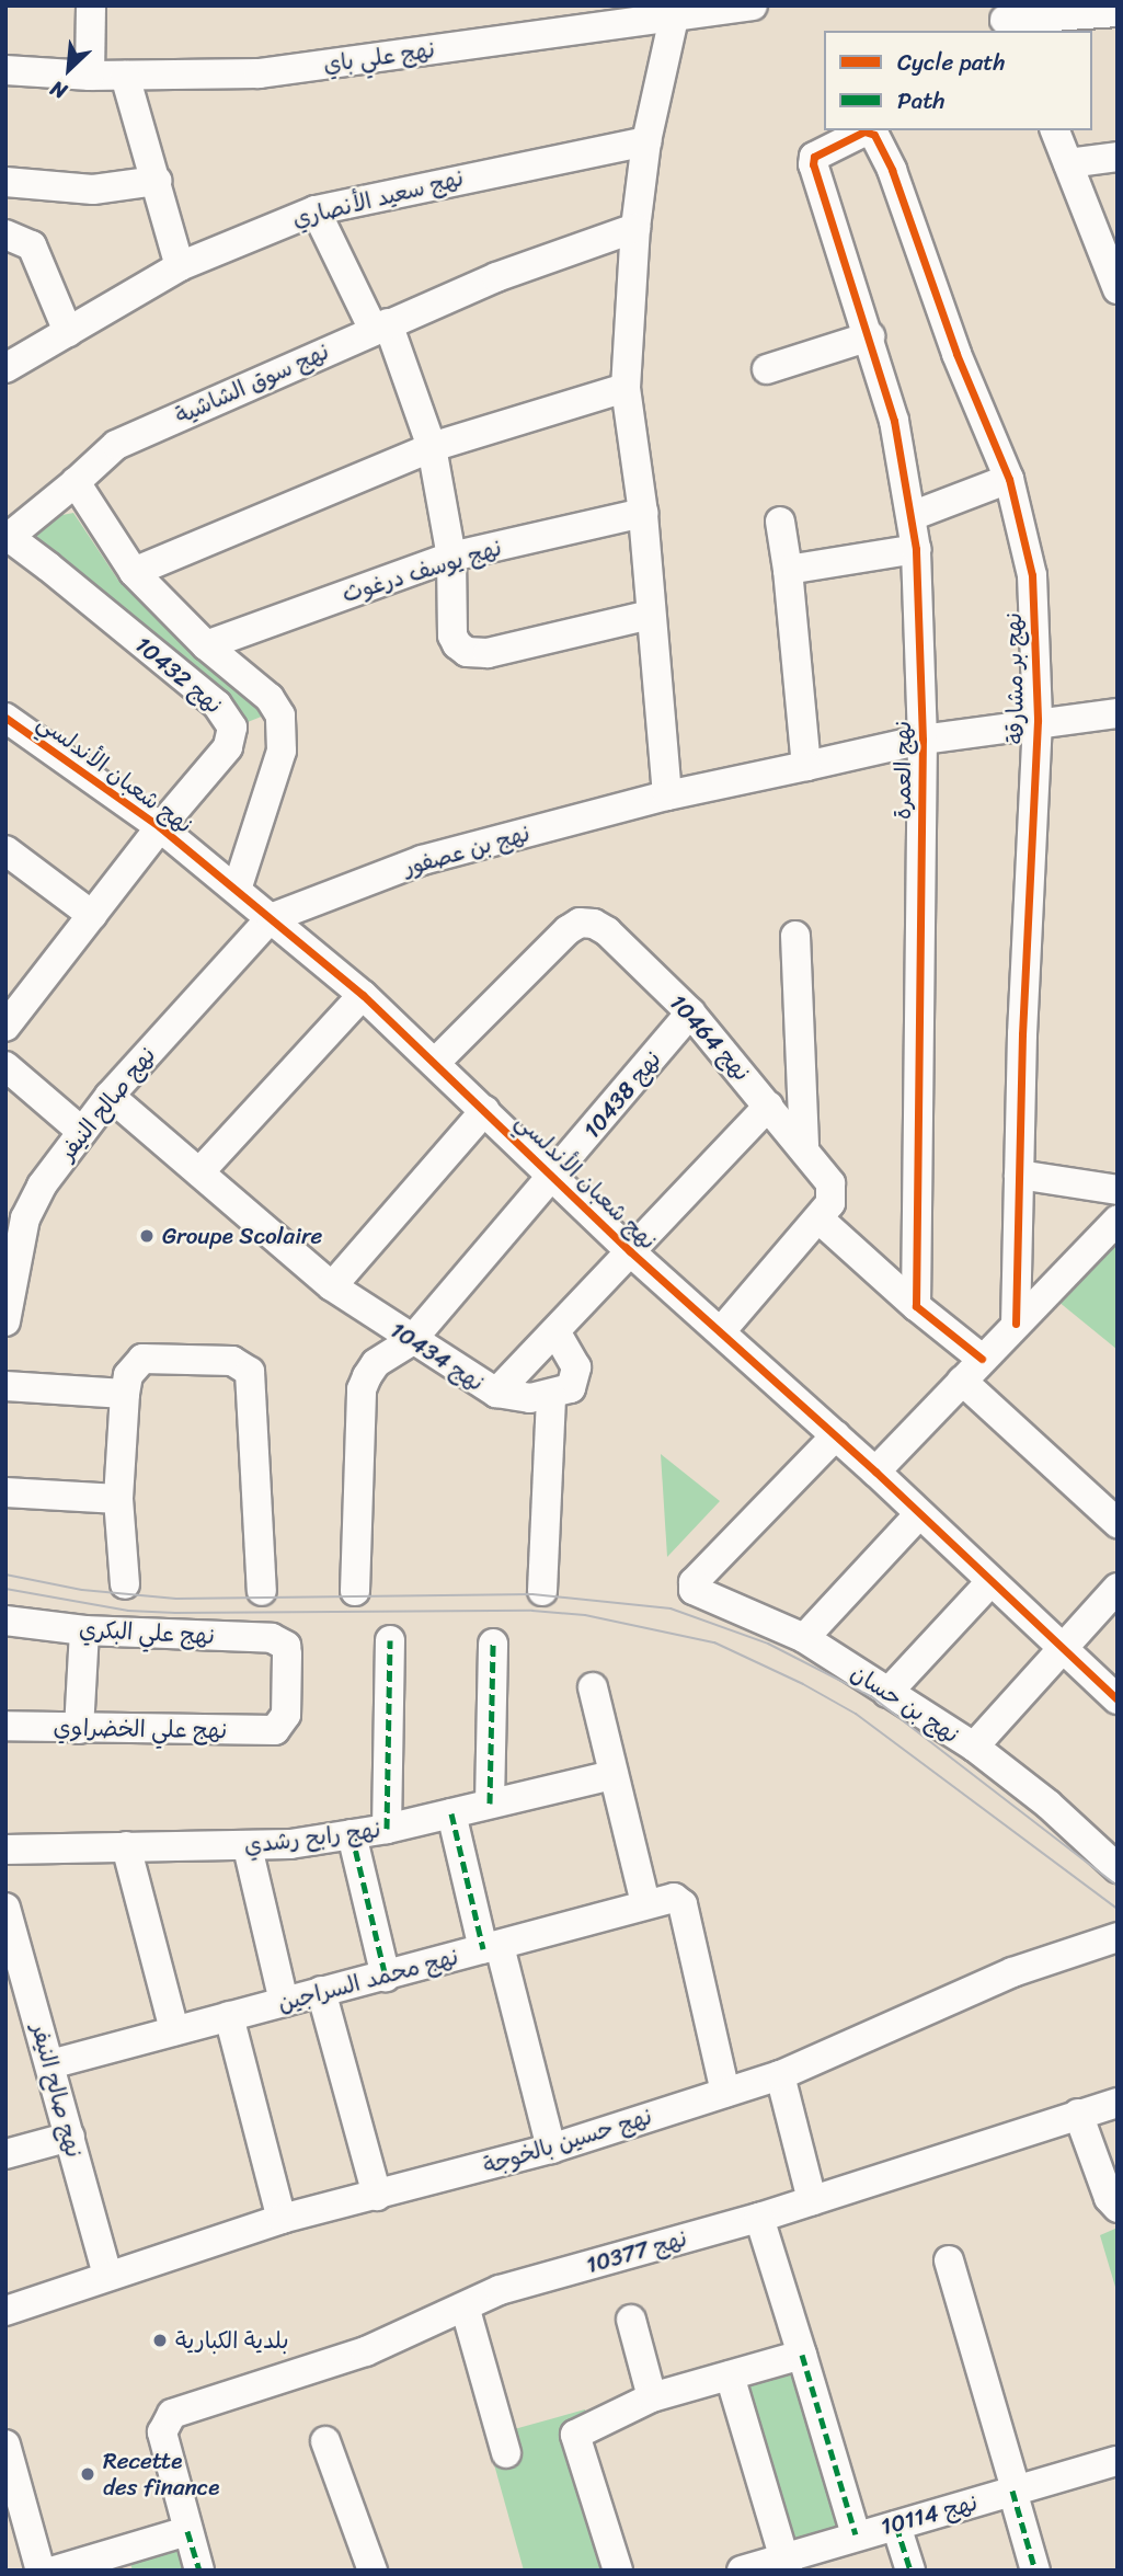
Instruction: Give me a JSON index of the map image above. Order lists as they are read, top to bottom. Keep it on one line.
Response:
{"streets":{"street":["نهج علي باي","نهج سعيد الأنصاري","نهج سوق الشاشية","نهج يوسف درغوث","نهج 10432","نهج بر مشارقة","نهج العمرة","نهج شعبان الأندلسي","نهج بن عصفور","نهج 10464","نهج 10438","نهج صالح النيفر","نهج 10434","نهج علي البكري","نهج بن حسان","نهج علي الخضراوي","نهج رابح رشدي","نهج محمد السراجين","نهج حسين بالخوجة","نهج 10377","نهج 10114"]},"crossings":[["نهج سوق الشاشية","نهج 10432"],["نهج 10432","نهج شعبان الأندلسي"],["نهج بر مشارقة","نهج العمرة"],["نهج بر مشارقة","نهج بن عصفور"],["نهج العمرة","نهج بن عصفور"],["نهج شعبان الأندلسي","نهج بن عصفور"],["نهج شعبان الأندلسي","نهج 10464"],["نهج شعبان الأندلسي","نهج 10438"],["نهج شعبان الأندلسي","نهج صالح النيفر"],["نهج شعبان الأندلسي","نهج 10434"],["نهج شعبان الأندلسي","نهج بن حسان"],["نهج بن عصفور","نهج صالح النيفر"],["نهج 10464","نهج 10438"],["نهج 10464","نهج 10434"],["نهج 10438","نهج 10434"],["نهج صالح النيفر","نهج 10434"],["نهج صالح النيفر","نهج محمد السراجين"],["نهج صالح النيفر","نهج حسين بالخوجة"],["نهج علي البكري","نهج علي الخضراوي"],["نهج محمد السراجين","نهج حسين بالخوجة"]],"places":["Groupe Scolaire","بلدية الكبارية","Recette des finance"],"legend":["Cycle path","Path"],"north":"bottom left"}
